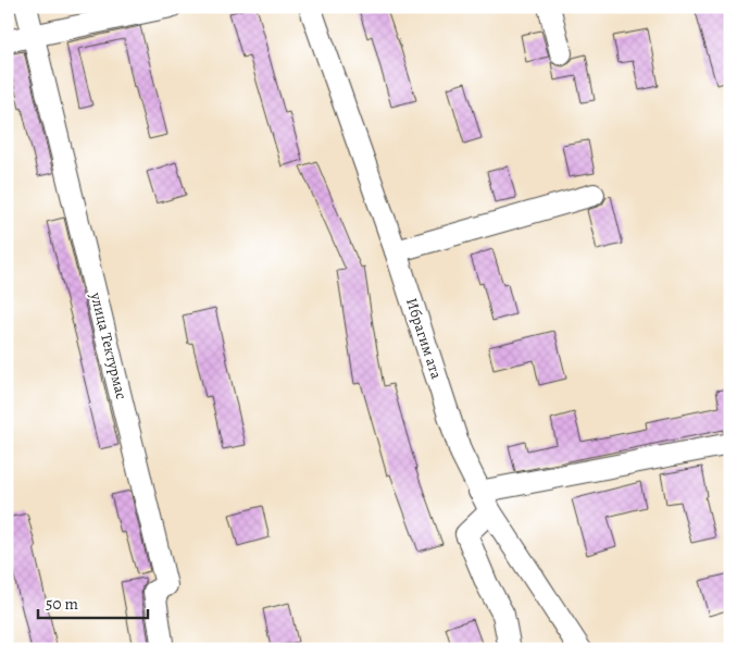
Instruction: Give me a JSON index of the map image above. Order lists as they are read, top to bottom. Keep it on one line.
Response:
{"streets":{"street":["Ибрагим ата","улица Тектурмас"]},"scale_bar":"50 m"}
